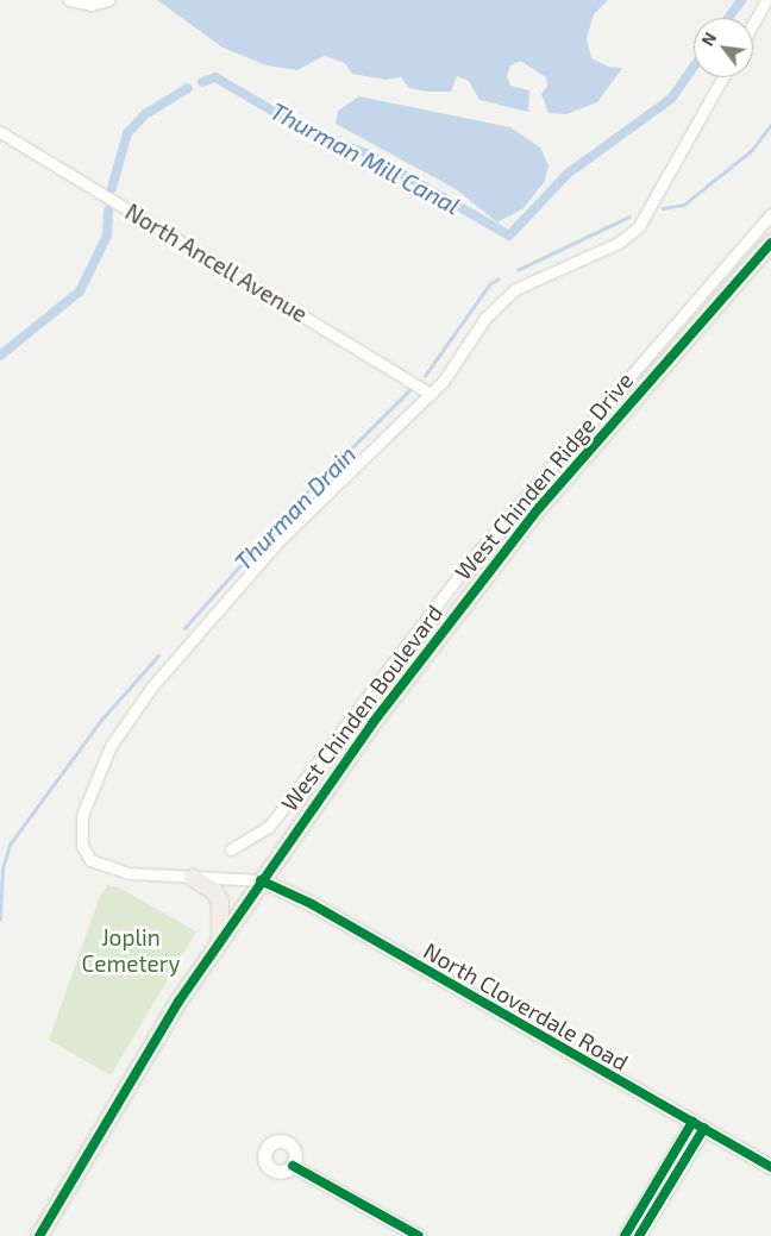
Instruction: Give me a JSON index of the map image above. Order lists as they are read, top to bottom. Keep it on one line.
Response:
{"streets":{"main road":["West Chinden Boulevard","North Cloverdale Road"],"street":["North Ancell Avenue","West Chinden Ridge Drive"]},"crossings":[["West Chinden Boulevard","North Cloverdale Road"]],"water":["Thurman Mill Canal","Thurman Drain"],"parks":["Joplin Cemetery"],"north":"top left"}
